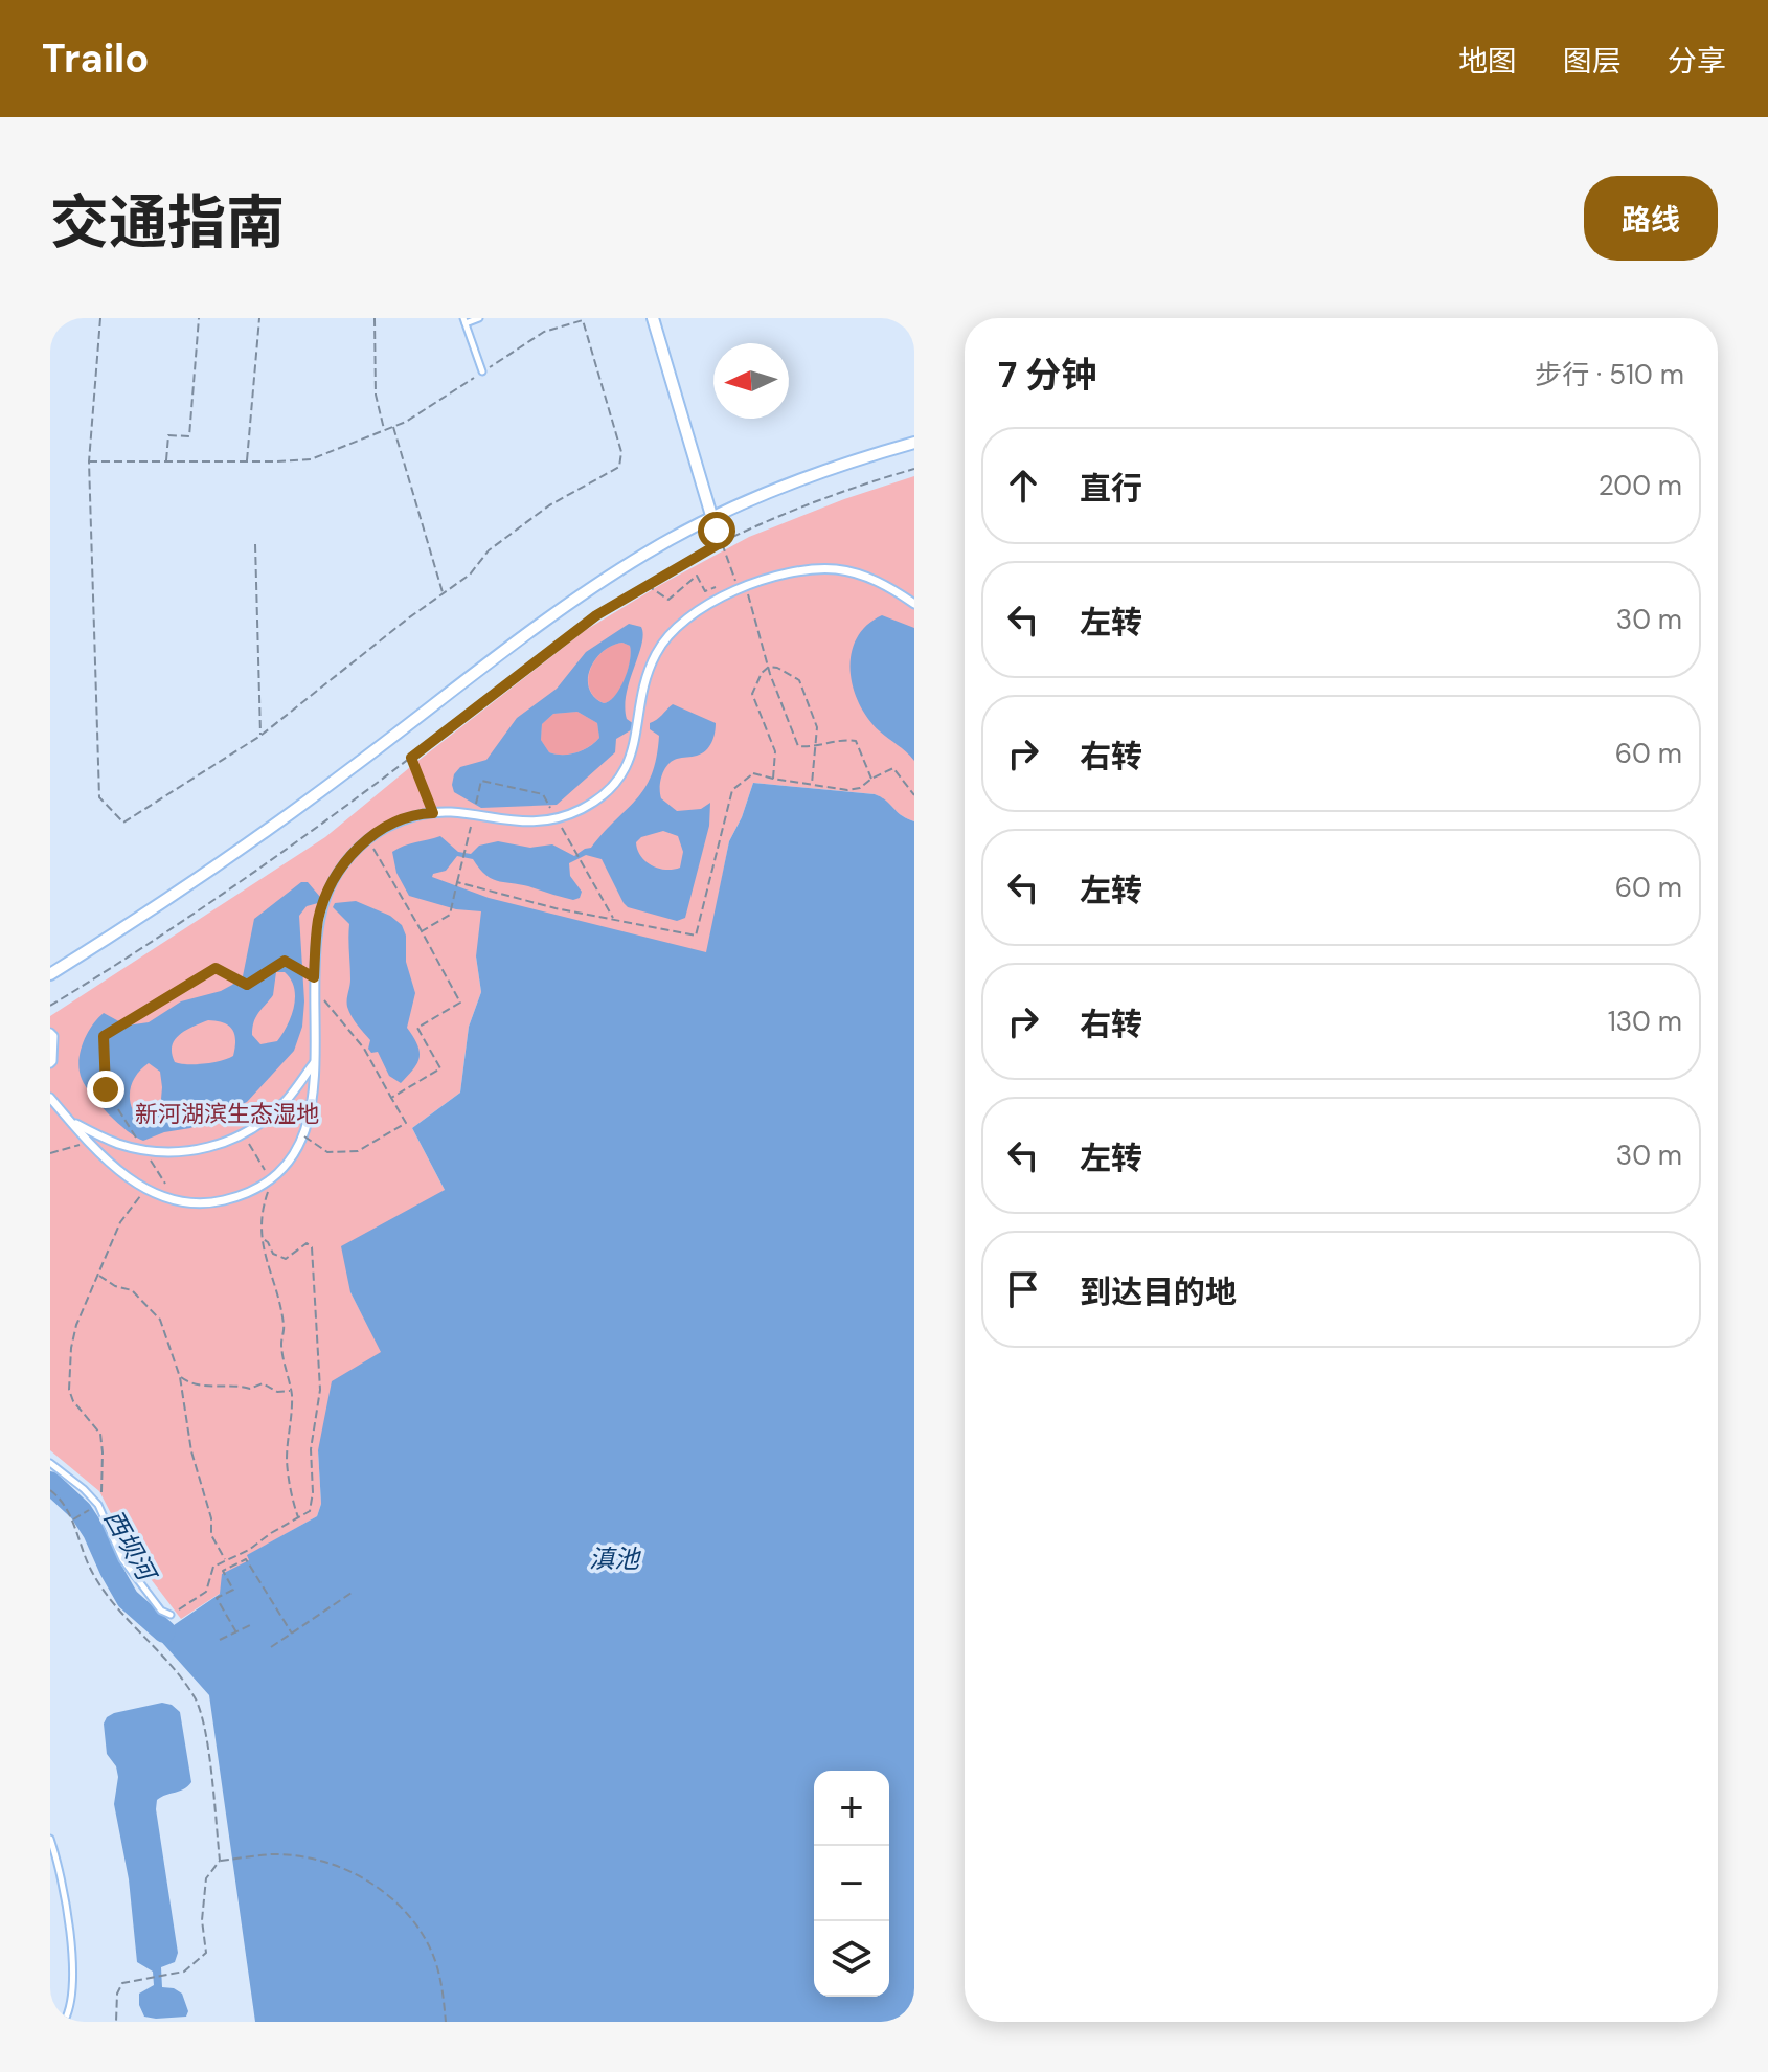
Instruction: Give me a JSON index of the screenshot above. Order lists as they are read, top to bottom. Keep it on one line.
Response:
{"water":["西坝河","滇池"],"parks":["新河湖滨生态湿地"],"north":"left","page":{"header":"Trailo","nav":["地图","图层","分享"],"title":"交通指南","buttons":"路线","heading":["7 分钟","步行 · 510 m"],"list":[["直行","200 m"],["左转","30 m"],["右转","60 m"],["左转","60 m"],["右转","130 m"],["左转","30 m"],"到达目的地"],"map_buttons":["+","−"]}}
